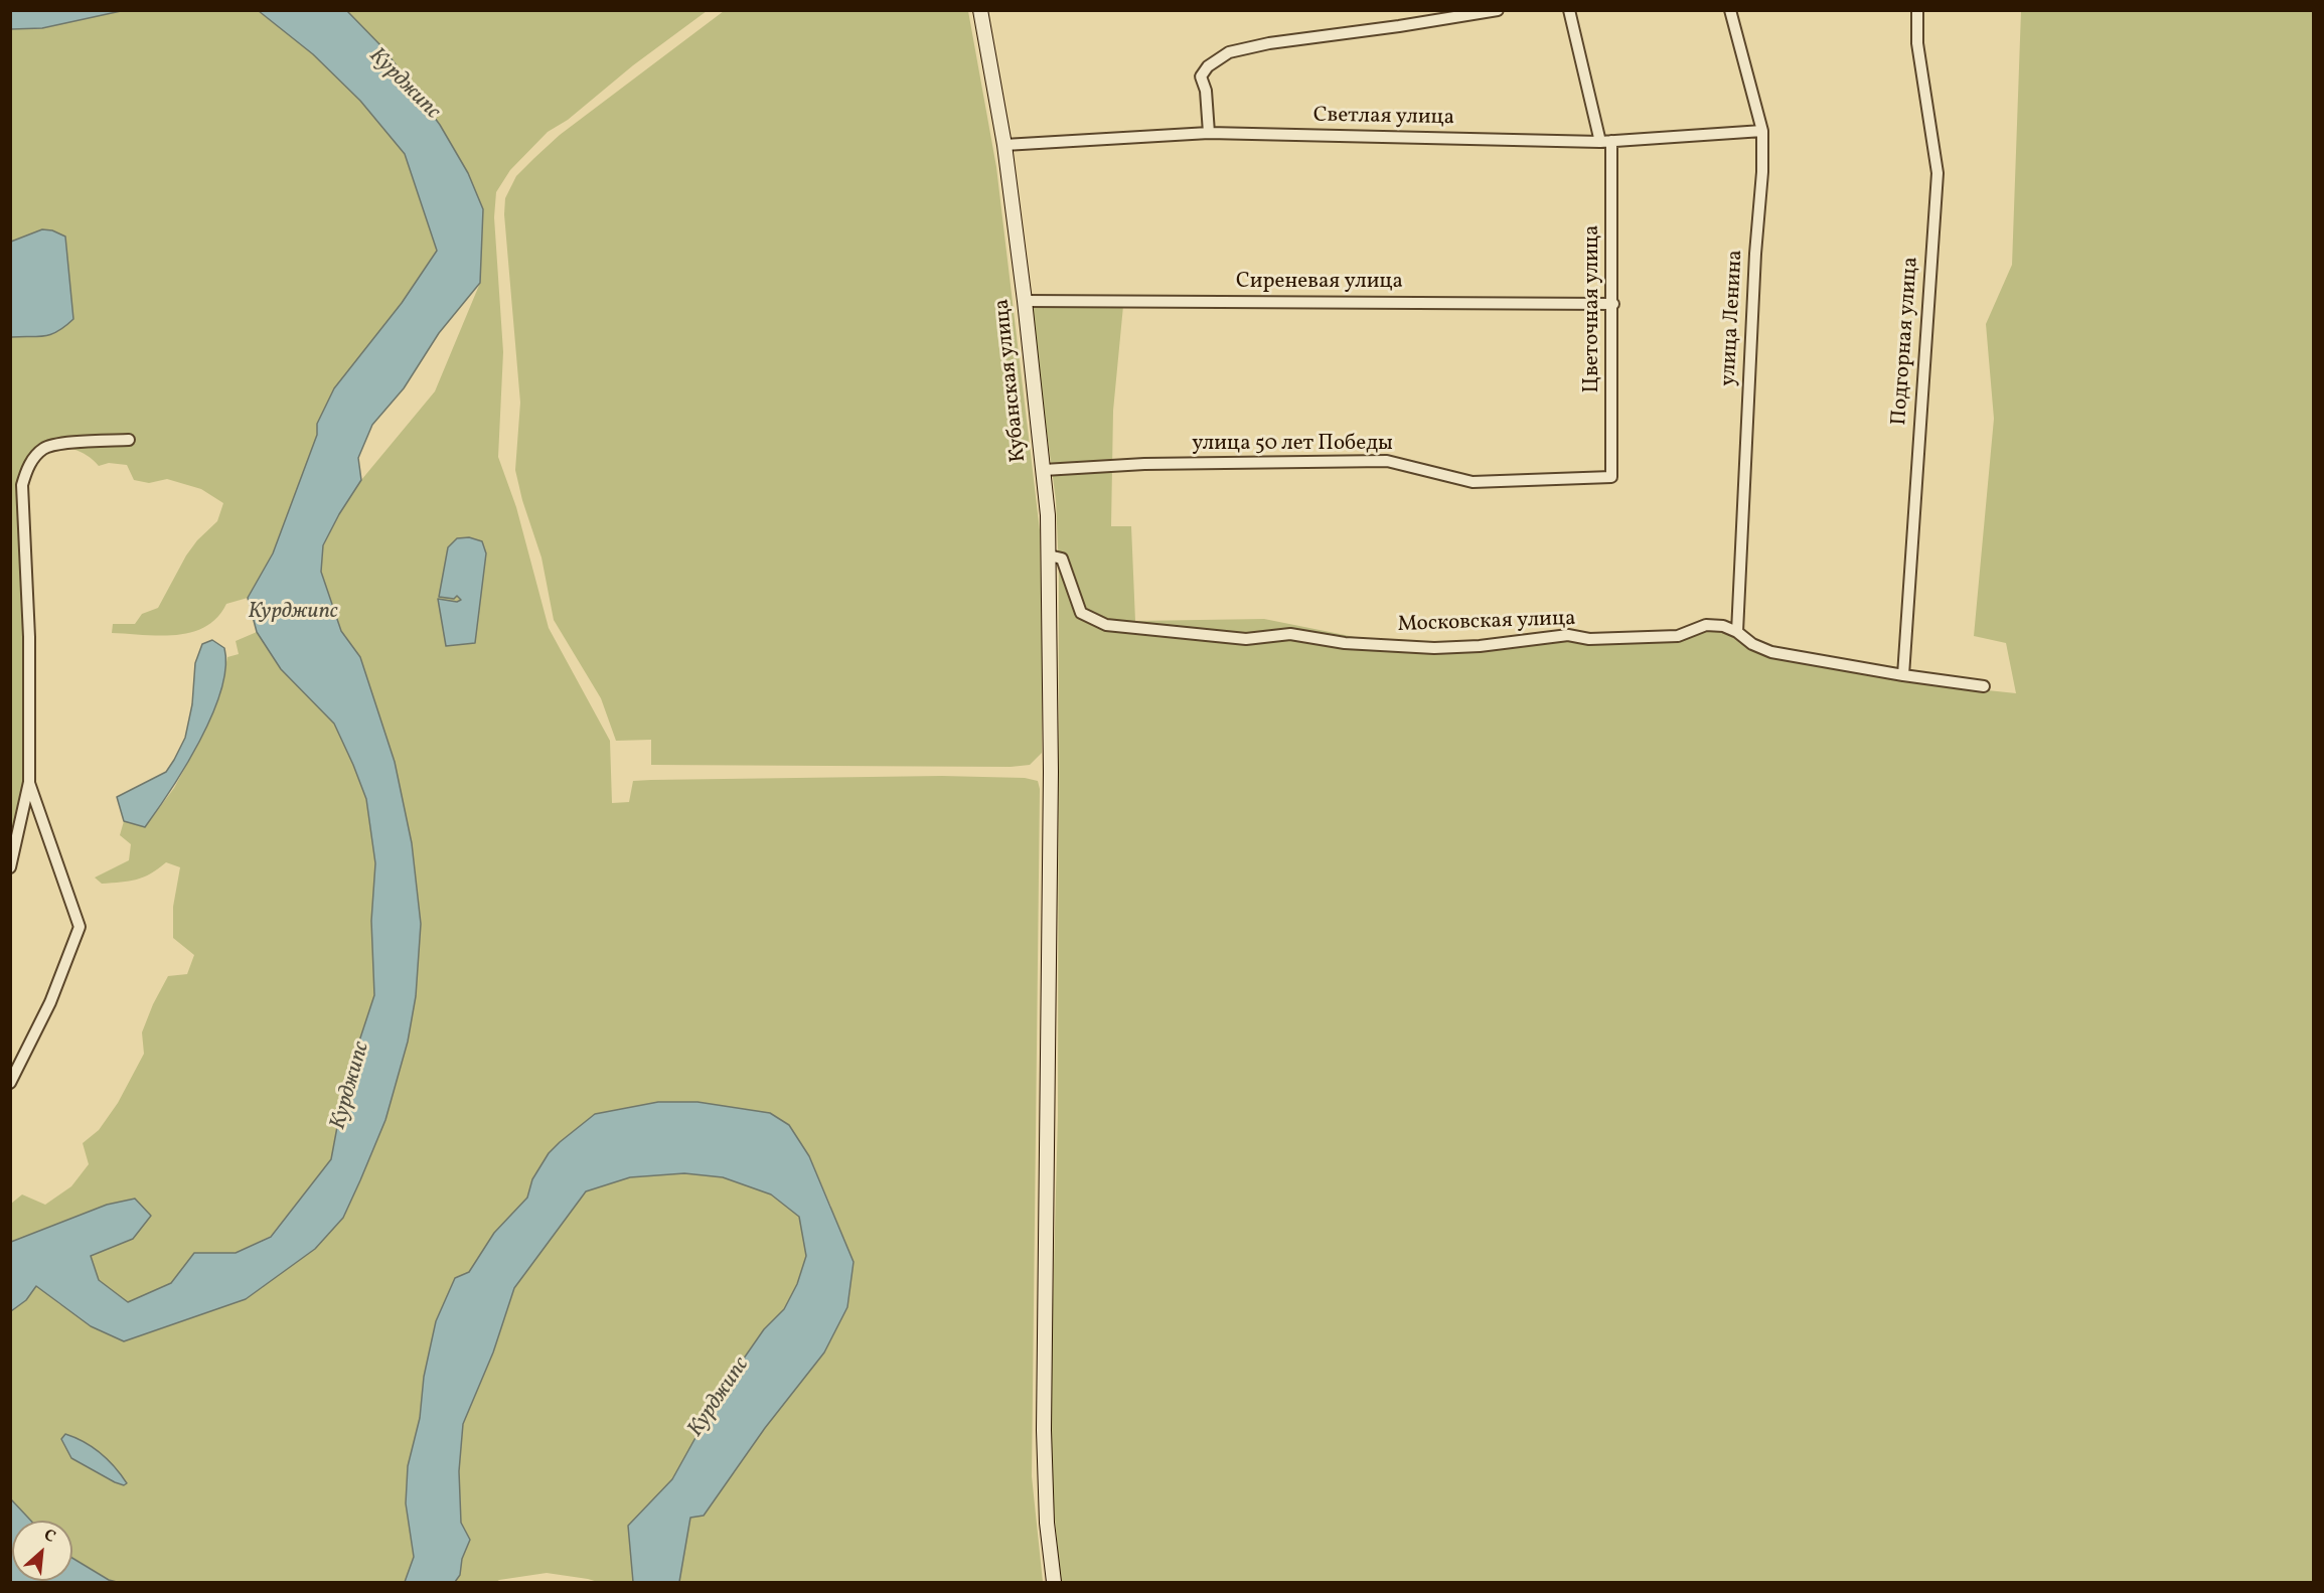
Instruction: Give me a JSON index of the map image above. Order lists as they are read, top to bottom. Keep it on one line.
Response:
{"streets":{"main road":["Кубанская улица"],"street":["Светлая улица","Сиреневая улица","Цветочная улица","улица Ленина","Подгорная улица","улица 50 лет Победы","Московская улица"]},"crossings":[["Светлая улица","Цветочная улица"],["Светлая улица","улица Ленина"],["Светлая улица","Кубанская улица"],["Сиреневая улица","Цветочная улица"],["Сиреневая улица","Кубанская улица"],["Цветочная улица","улица 50 лет Победы"],["улица Ленина","Московская улица"],["Подгорная улица","Московская улица"],["Кубанская улица","улица 50 лет Победы"],["Кубанская улица","Московская улица"]],"water":["Курджипс"],"north":"top right"}
